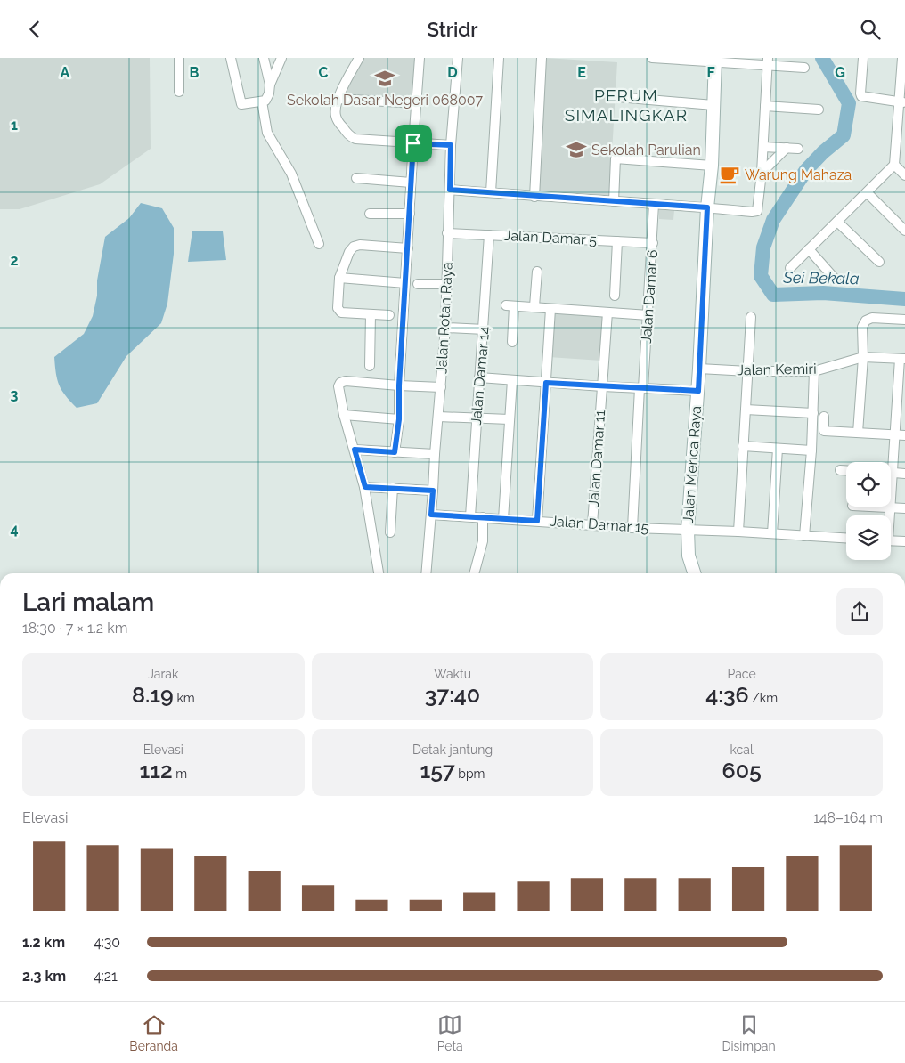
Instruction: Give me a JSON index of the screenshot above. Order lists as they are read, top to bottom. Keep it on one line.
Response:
{"streets":{"street":["Jalan Damar 5","Jalan Damar 6","Jalan Rotan Raya","Jalan Kemiri","Jalan Damar 14","Jalan Damar 11","Jalan Merica Raya","Jalan Damar 15"]},"crossings":[["Jalan Damar 5","Jalan Damar 6"],["Jalan Damar 5","Jalan Rotan Raya"],["Jalan Damar 5","Jalan Damar 14"],["Jalan Damar 6","Jalan Damar 15"],["Jalan Rotan Raya","Jalan Damar 15"],["Jalan Kemiri","Jalan Merica Raya"],["Jalan Damar 14","Jalan Damar 15"],["Jalan Damar 11","Jalan Damar 15"],["Jalan Merica Raya","Jalan Damar 15"]],"districts":["PERUM SIMALINGKAR"],"water":["Sei Bekala"],"places":{"school or university":["Sekolah Dasar Negeri 068007","Sekolah Parulian"],"cafe":["Warung Mahaza"]},"page":{"header":"Stridr","heading":["Lari malam","18:30 · 7 × 1.2 km"],"stats":[["Jarak","8.19 km"],["Waktu","37:40"],["Pace","4:36 /km"],["Elevasi","112 m"],["Detak jantung","157 bpm"],["kcal","605"]],"chart":["Elevasi","148–164 m"],"list":[{"name":"1.2 km","note":"4:30"},{"name":"2.3 km","note":"4:21"}],"tabs":["Beranda","Peta","Disimpan"]},"grid":{"columns":["A","B","C","D","E","F","G"],"rows":["1","2","3","4"]}}
